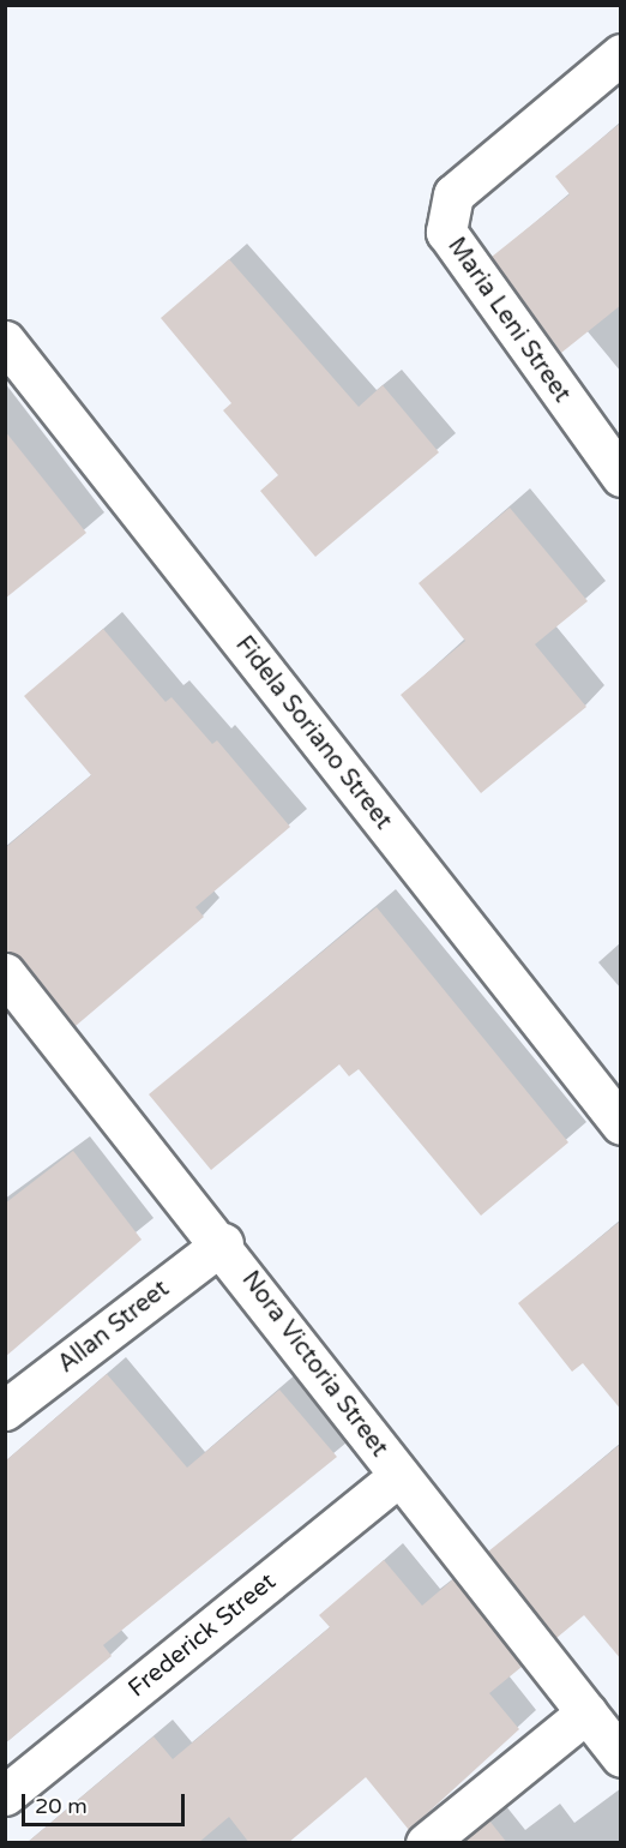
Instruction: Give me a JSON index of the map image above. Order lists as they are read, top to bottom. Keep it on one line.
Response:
{"streets":{"street":["Maria Leni Street","Fidela Soriano Street","Allan Street","Nora Victoria Street","Frederick Street"]},"crossings":[["Allan Street","Nora Victoria Street"],["Nora Victoria Street","Frederick Street"]],"scale_bar":"20 m"}
